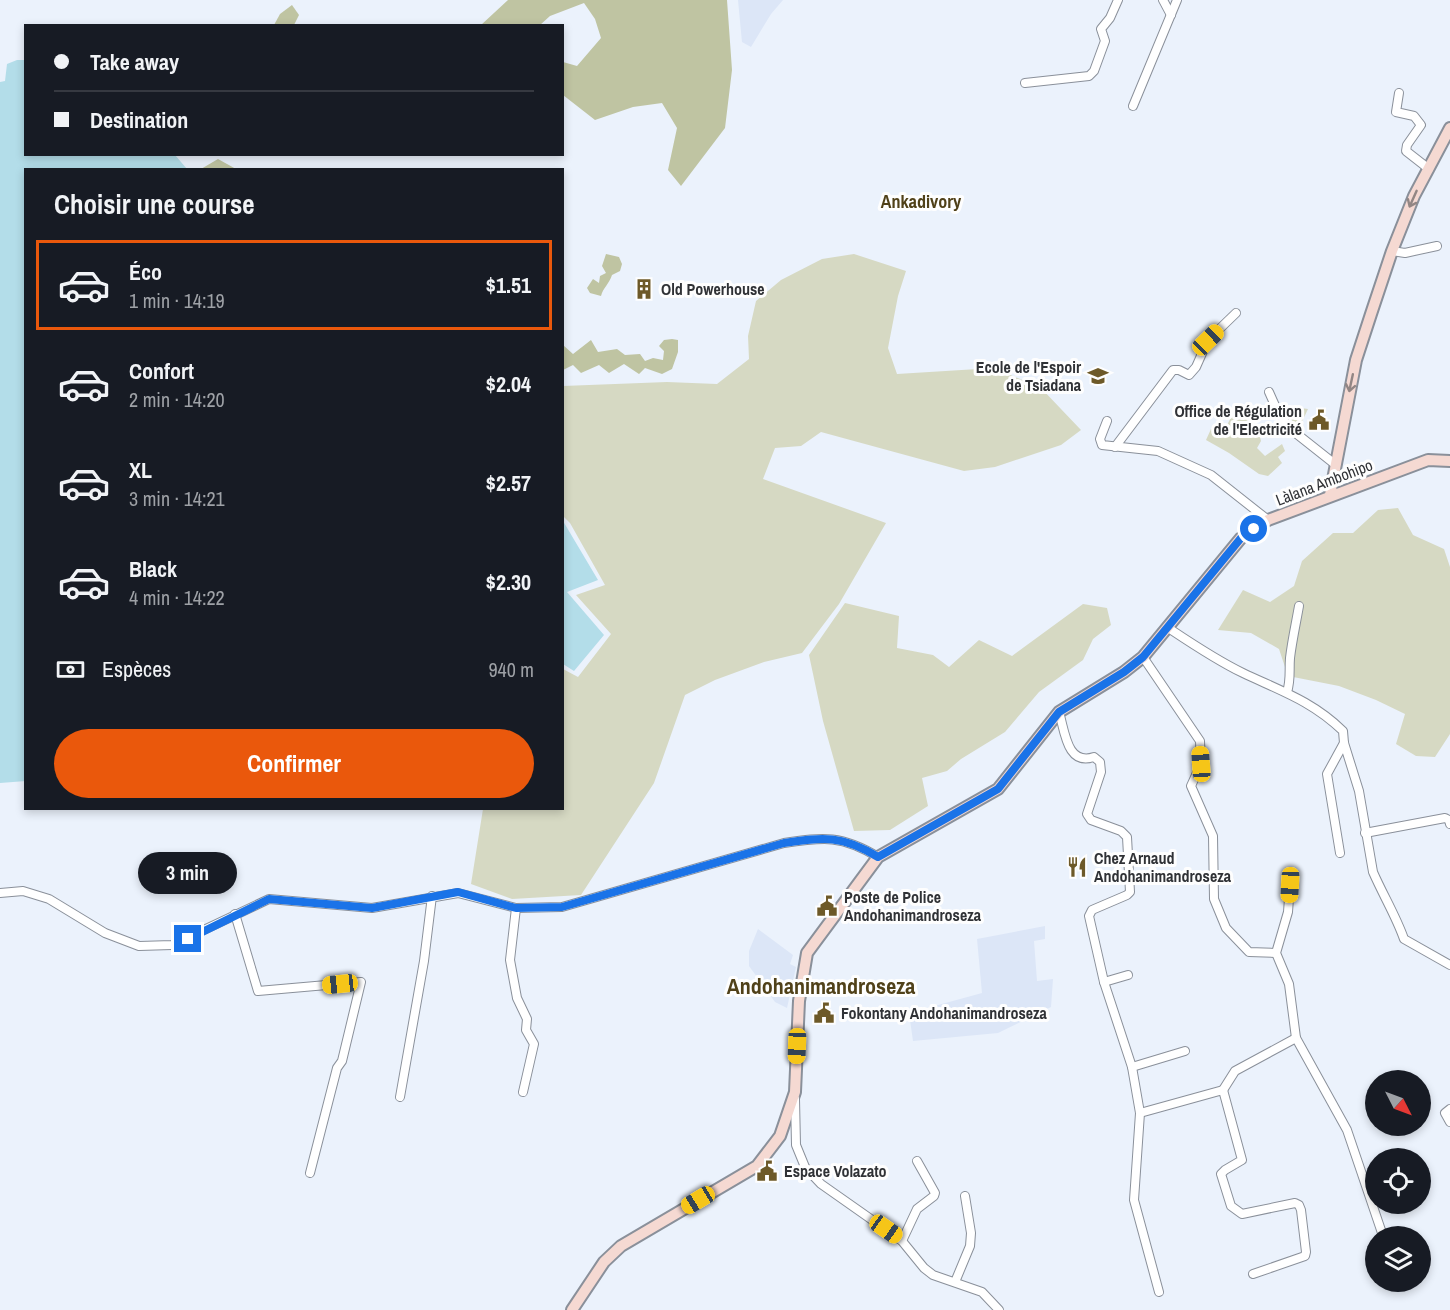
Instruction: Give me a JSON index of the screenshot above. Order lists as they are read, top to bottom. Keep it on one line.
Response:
{"streets":{"street":["Làlana Ambohipo"]},"districts":["Ankadivory","Andohanimandroseza"],"places":{"building":["Old Powerhouse"],"school or university":["Ecole de l'Espoir de Tsiadana"],"public building":["Office de Régulation de l'Electricité","Poste de Police Andohanimandroseza","Fokontany Andohanimandroseza","Espace Volazato"],"restaurant":["Chez Arnaud Andohanimandroseza"]},"north":"bottom right","page":{"banner":["Take away","Destination"],"heading":"Choisir une course","list":[{"name":"Éco","note":"1 min · 14:19","value":"$1.51"},{"name":"Confort","note":"2 min · 14:20","value":"$2.04"},{"name":"XL","note":"3 min · 14:21","value":"$2.57"},{"name":"Black","note":"4 min · 14:22","value":"$2.30"}],"pay":["Espèces","940 m"],"buttons":"Confirmer","bubble":"3 min"}}
